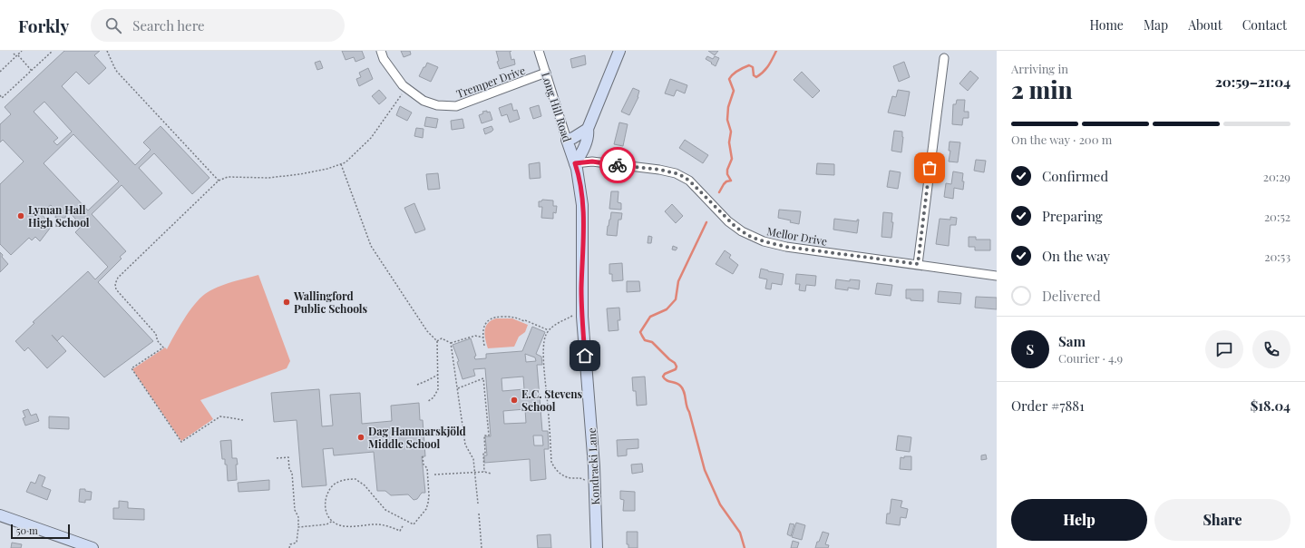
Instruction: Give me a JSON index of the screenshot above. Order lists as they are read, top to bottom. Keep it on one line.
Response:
{"streets":{"main road":["Long Hill Road","Kondracki Lane"],"street":["Tremper Drive","Mellor Drive"]},"crossings":[["Tremper Drive","Long Hill Road"],["Long Hill Road","Mellor Drive"],["Long Hill Road","Kondracki Lane"],["Mellor Drive","Kondracki Lane"]],"places":["Lyman Hall High School","Wallingford Public Schools","E.C. Stevens School","Dag Hammarskjöld Middle School"],"scale_bar":"50 m","page":{"header":"Forkly","search":"Search here","nav":["Home","Map","About","Contact"],"heading":["2 min","Arriving in","20:59–21:04"],"panel":["Sam","Courier · 4.9","Order #7881","$18.04"],"bar":"On the way · 200 m","list":[["Confirmed","20:29"],["Preparing","20:52"],["On the way","20:53"],"Delivered"],"round":"S","buttons":["Help","Share"],"scale":"50 m"}}
